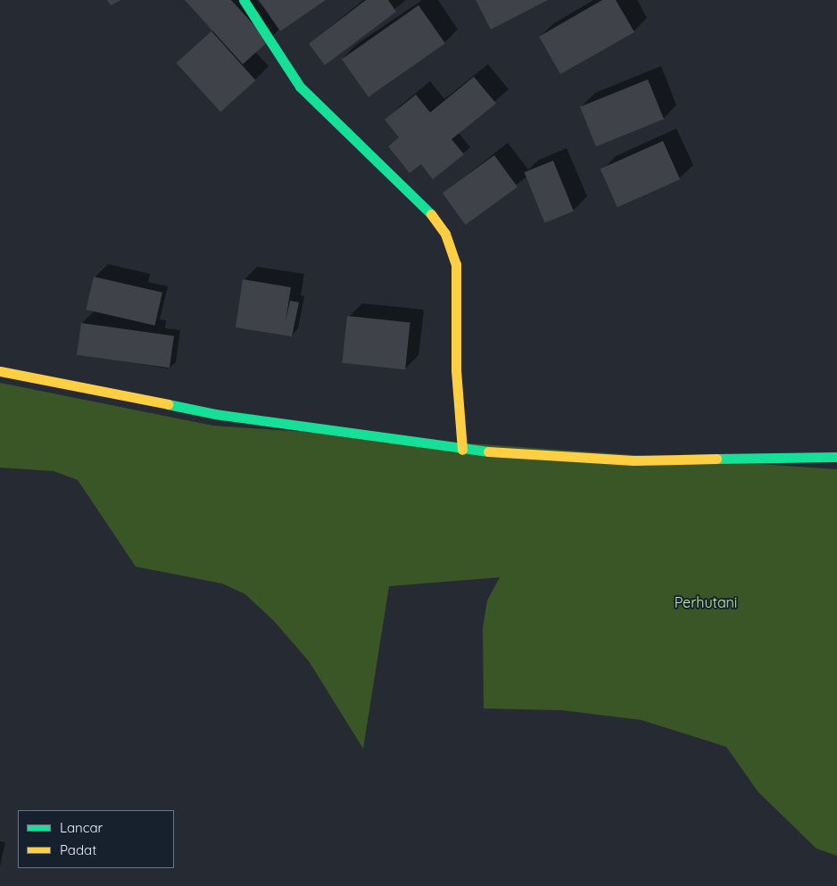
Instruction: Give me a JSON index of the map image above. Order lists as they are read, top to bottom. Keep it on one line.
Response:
{"parks":["Perhutani"],"legend":["Lancar","Padat"]}
